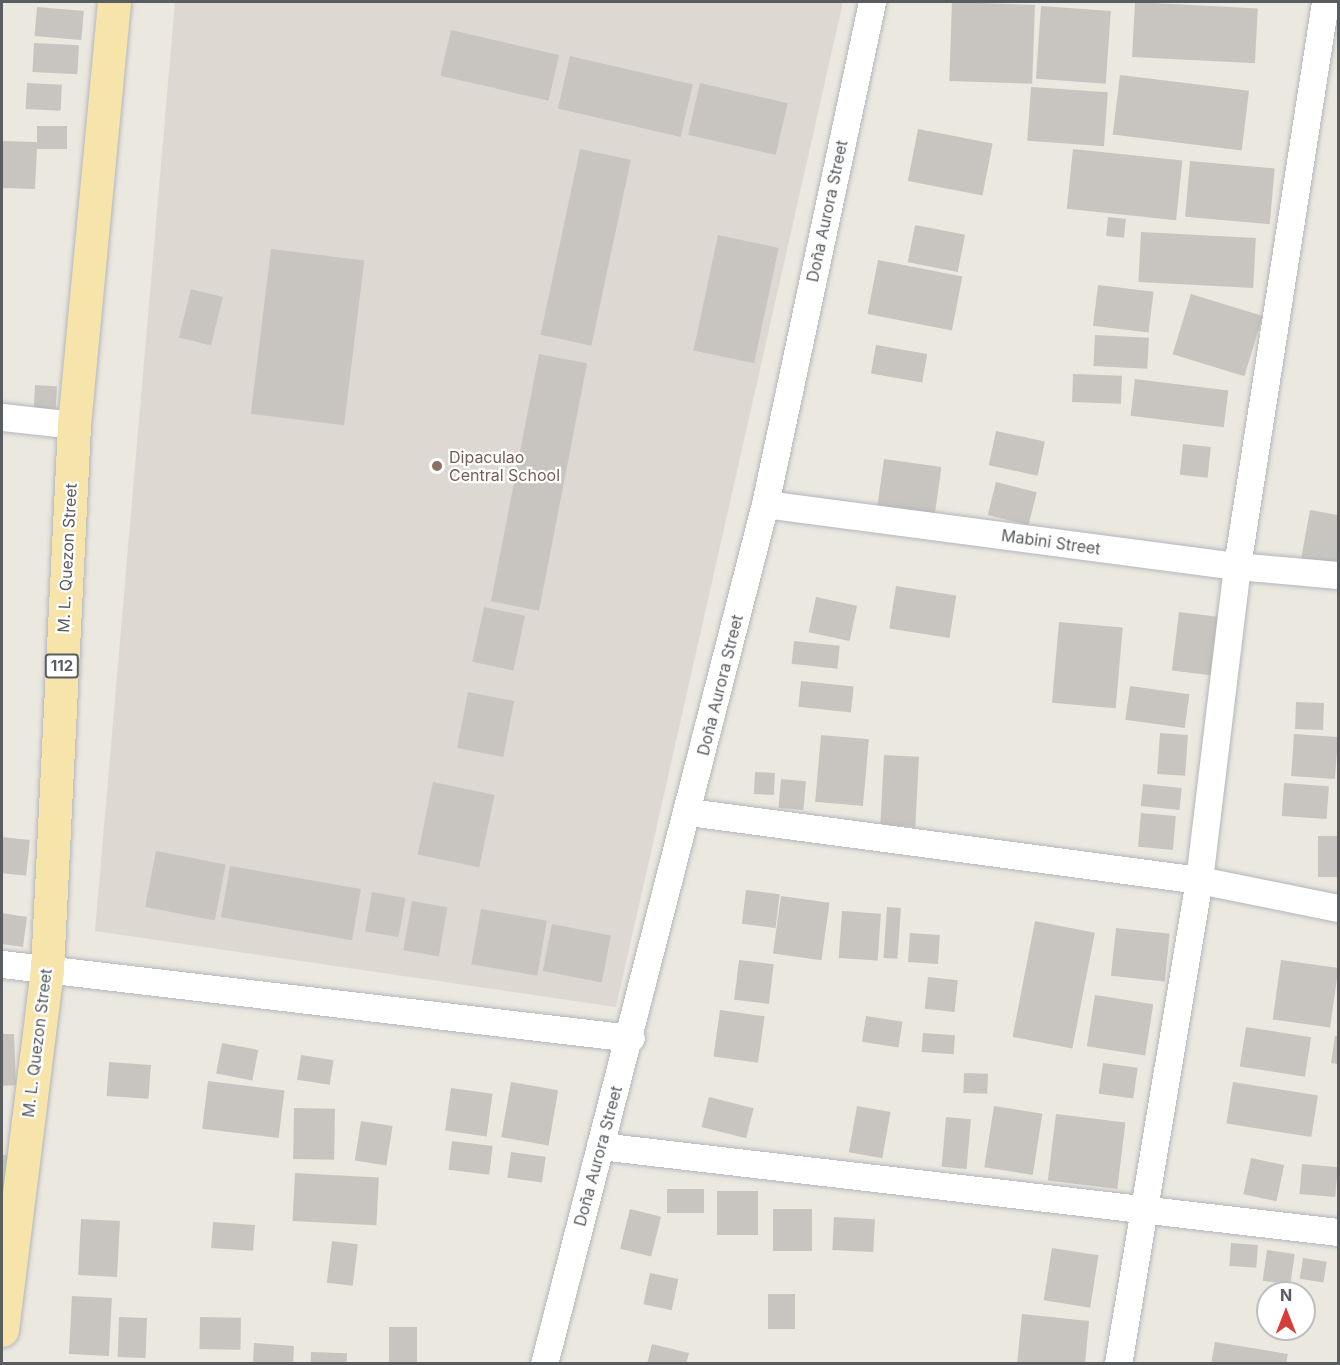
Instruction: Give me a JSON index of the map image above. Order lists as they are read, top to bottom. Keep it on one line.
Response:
{"streets":{"main road":["M. L. Quezon Street","112"],"street":["Doña Aurora Street","Mabini Street"]},"crossings":[["Doña Aurora Street","Mabini Street"]],"places":["Dipaculao Central School"],"north":"top"}
